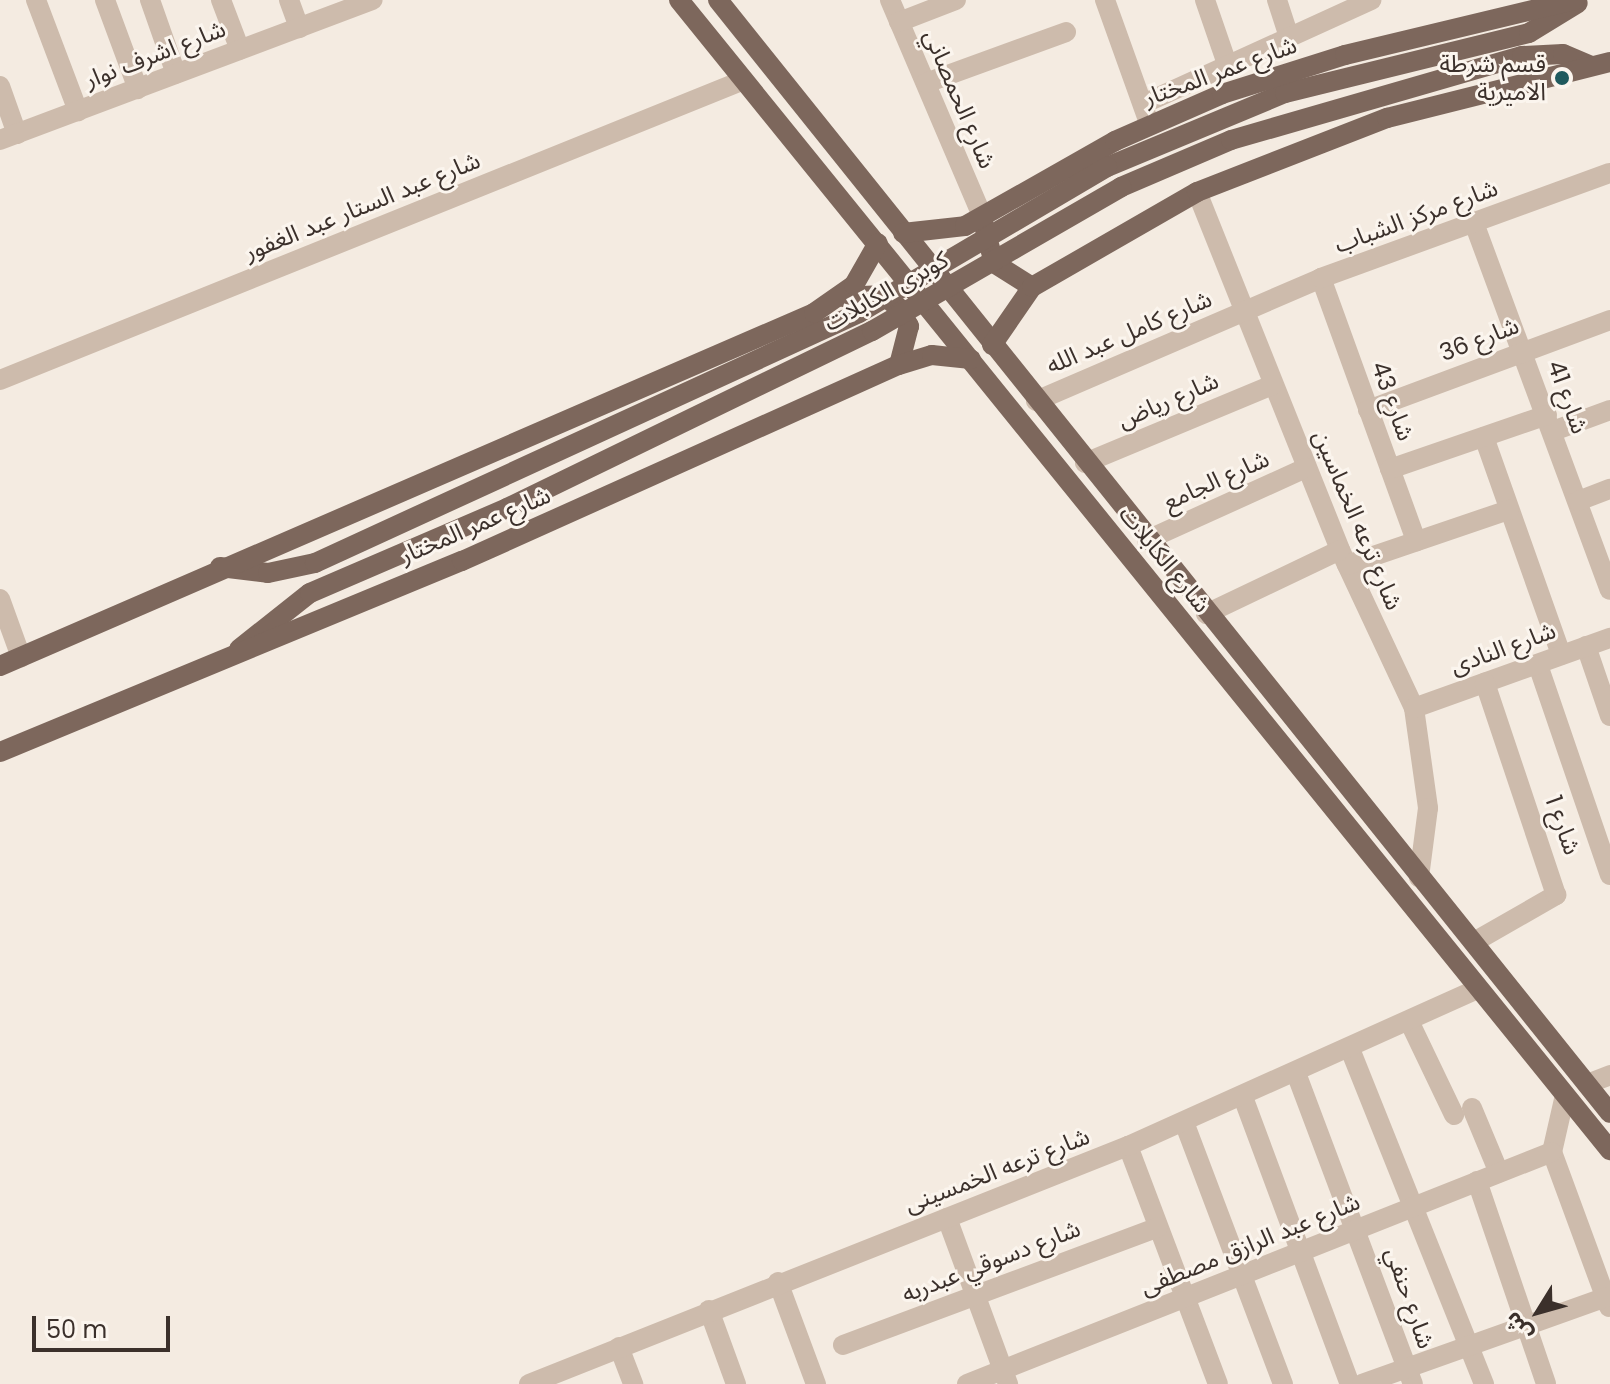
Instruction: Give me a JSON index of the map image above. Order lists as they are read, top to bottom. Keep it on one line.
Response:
{"streets":{"main road":["شارع عمر المختار","كوبرى الكابلات","شارع الكابلات"],"street":["شارع اشرف نوار","شارع الحمصاني","شارع عبد الستار عبد الغفور","شارع مركز الشباب","شارع كامل عبد الله","شارع 36","شارع 41","شارع رياض","شارع 43","شارع الجامع","شارع ترعه الخماسين","شارع النادى","شارع 1","شارع ترعه الخمسينى","شارع عبد الرازق مصطفى","شارع دسوقي عبدربه","شارع حنفي"]},"crossings":[["شارع عمر المختار","شارع الحمصاني"],["شارع عمر المختار","كوبرى الكابلات"],["شارع عمر المختار","شارع الكابلات"],["شارع عبد الستار عبد الغفور","شارع الكابلات"],["شارع مركز الشباب","شارع كامل عبد الله"],["شارع مركز الشباب","شارع 41"],["شارع مركز الشباب","شارع 43"],["شارع مركز الشباب","شارع ترعه الخماسين"],["شارع كامل عبد الله","شارع ترعه الخماسين"],["شارع كامل عبد الله","شارع الكابلات"],["شارع 36","شارع 41"],["شارع 36","شارع 43"],["شارع رياض","شارع ترعه الخماسين"],["شارع رياض","شارع الكابلات"],["شارع الجامع","شارع ترعه الخماسين"],["شارع الجامع","شارع الكابلات"],["شارع ترعه الخماسين","شارع الكابلات"],["شارع ترعه الخماسين","شارع النادى"],["شارع الكابلات","شارع 1"],["شارع الكابلات","شارع ترعه الخمسينى"],["شارع النادى","شارع 1"],["شارع ترعه الخمسينى","شارع حنفي"],["شارع عبد الرازق مصطفى","شارع حنفي"]],"places":["قسم شرطة الاميرية"],"scale_bar":"50 m","north":"bottom left"}
